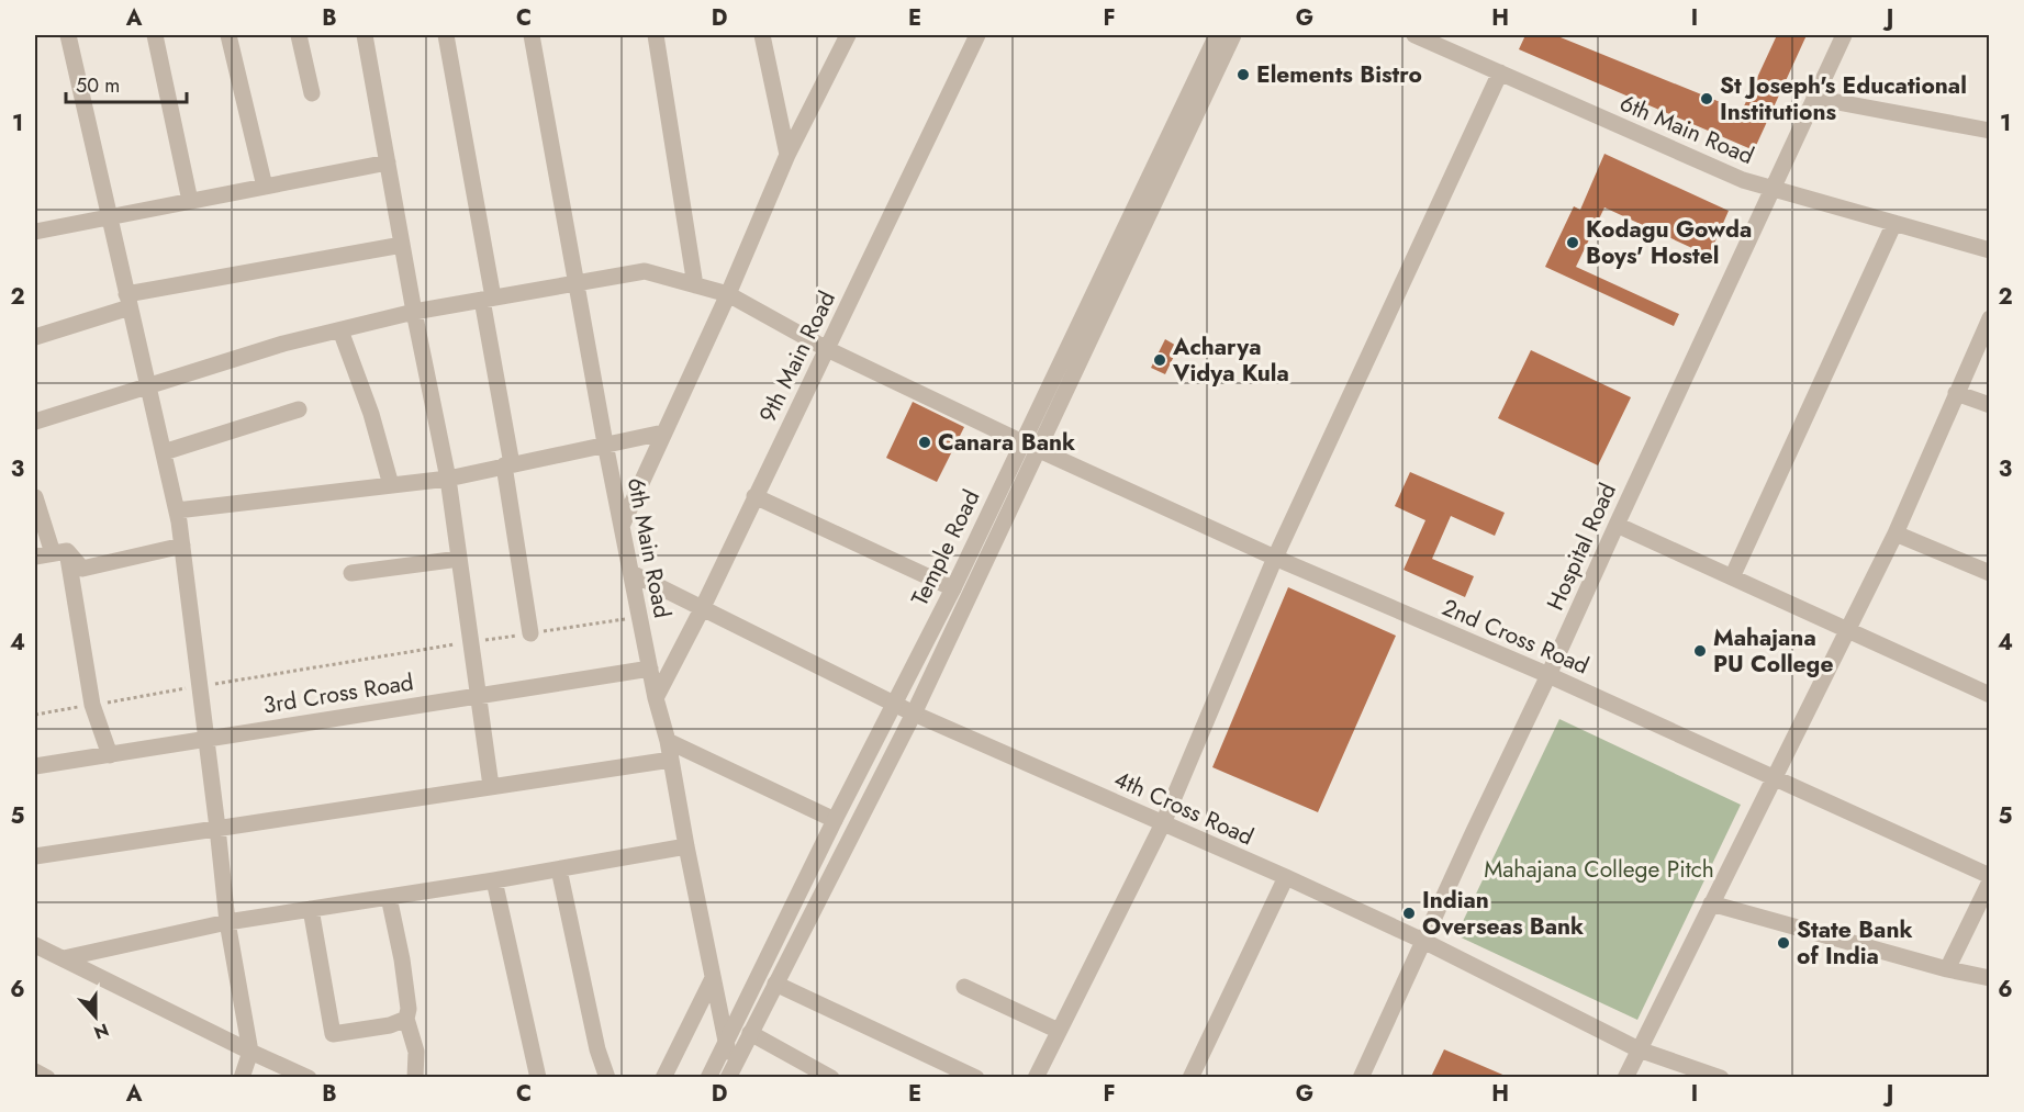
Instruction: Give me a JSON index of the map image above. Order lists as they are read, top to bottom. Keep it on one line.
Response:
{"streets":{"street":["6th Main Road","9th Main Road","Hospital Road","Temple Road","2nd Cross Road","3rd Cross Road","4th Cross Road"]},"crossings":[["6th Main Road","9th Main Road"],["6th Main Road","Hospital Road"],["6th Main Road","Temple Road"],["6th Main Road","2nd Cross Road"],["6th Main Road","3rd Cross Road"],["6th Main Road","4th Cross Road"],["9th Main Road","2nd Cross Road"],["9th Main Road","4th Cross Road"],["Hospital Road","2nd Cross Road"],["Hospital Road","4th Cross Road"],["Temple Road","2nd Cross Road"],["Temple Road","4th Cross Road"]],"parks":["Mahajana College Pitch"],"places":["Elements Bistro","St Joseph's Educational Institutions","Kodagu Gowda Boys' Hostel","Acharya Vidya Kula","Canara Bank","Mahajana PU College","Indian Overseas Bank","State Bank of India"],"scale_bar":"50 m","north":"bottom","grid":{"columns":["A","B","C","D","E","F","G","H","I","J"],"rows":["1","2","3","4","5","6"]}}
